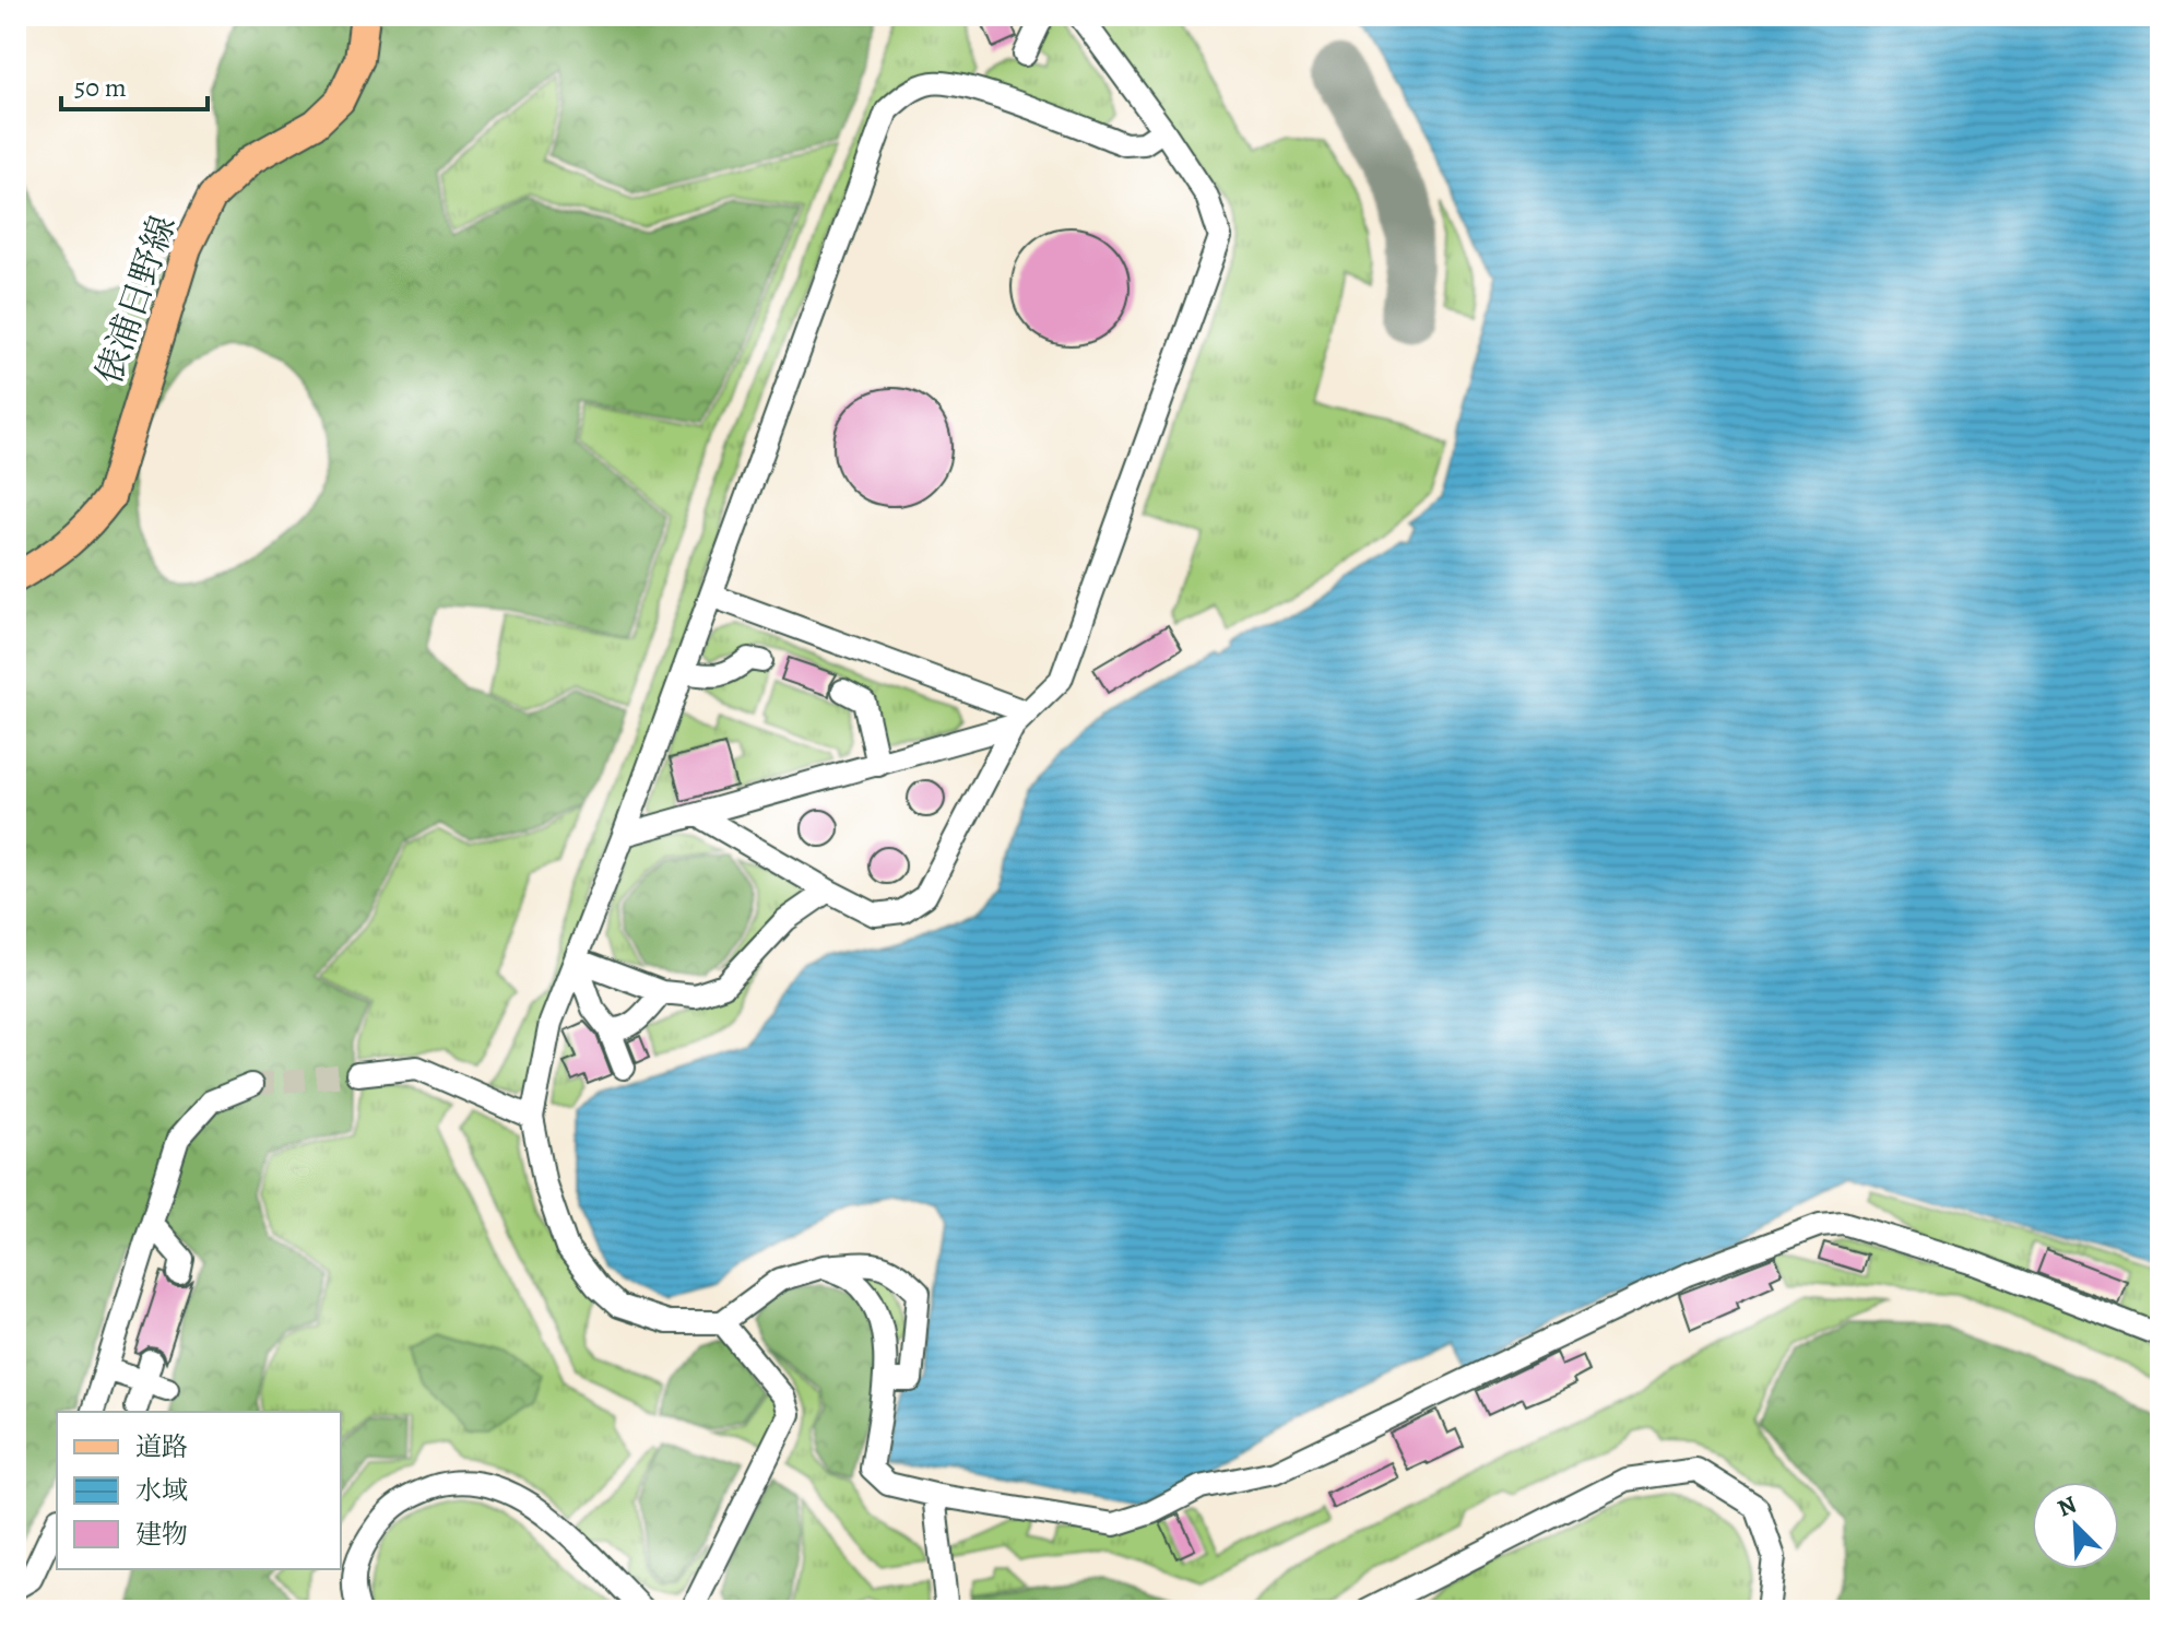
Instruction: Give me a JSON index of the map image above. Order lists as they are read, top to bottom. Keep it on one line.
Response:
{"streets":{"main road":["俵浦日野線"]},"legend":["道路","水域","建物"],"scale_bar":"50 m","north":"top left"}
